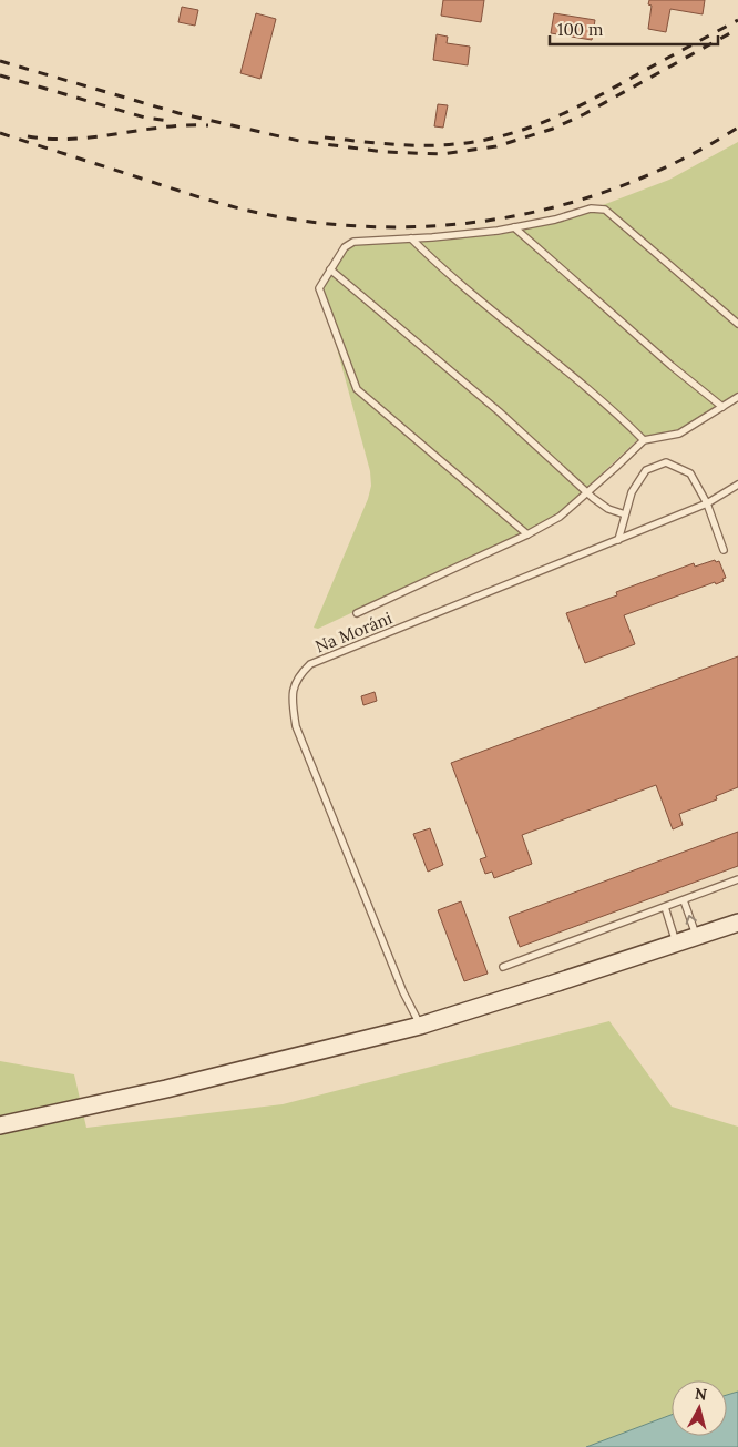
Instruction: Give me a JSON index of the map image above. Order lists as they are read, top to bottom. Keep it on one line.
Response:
{"streets":{"lane":["Na Moráni"]},"scale_bar":"100 m","north":"top"}
